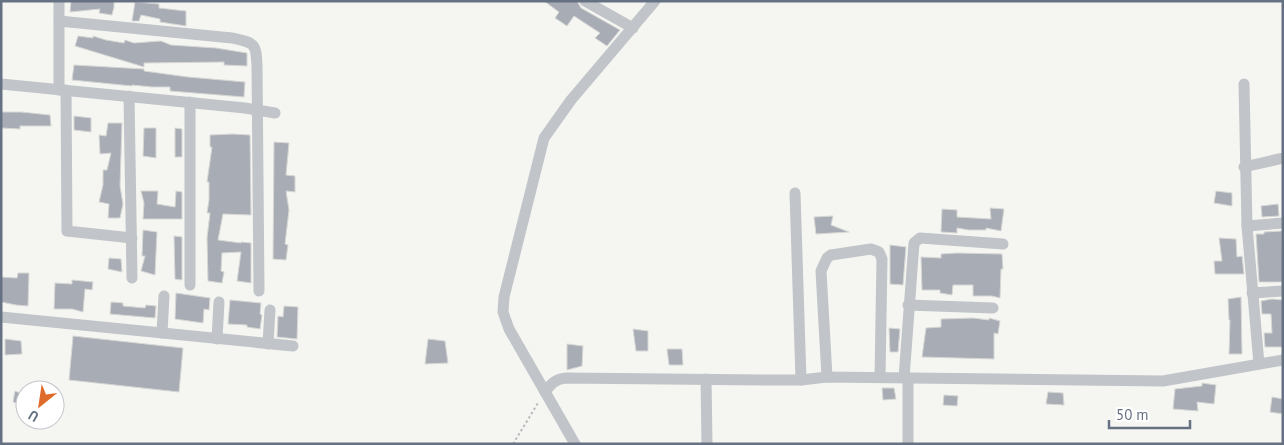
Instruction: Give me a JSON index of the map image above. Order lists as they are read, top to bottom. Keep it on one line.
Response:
{"scale_bar":"50 m","north":"bottom left"}
